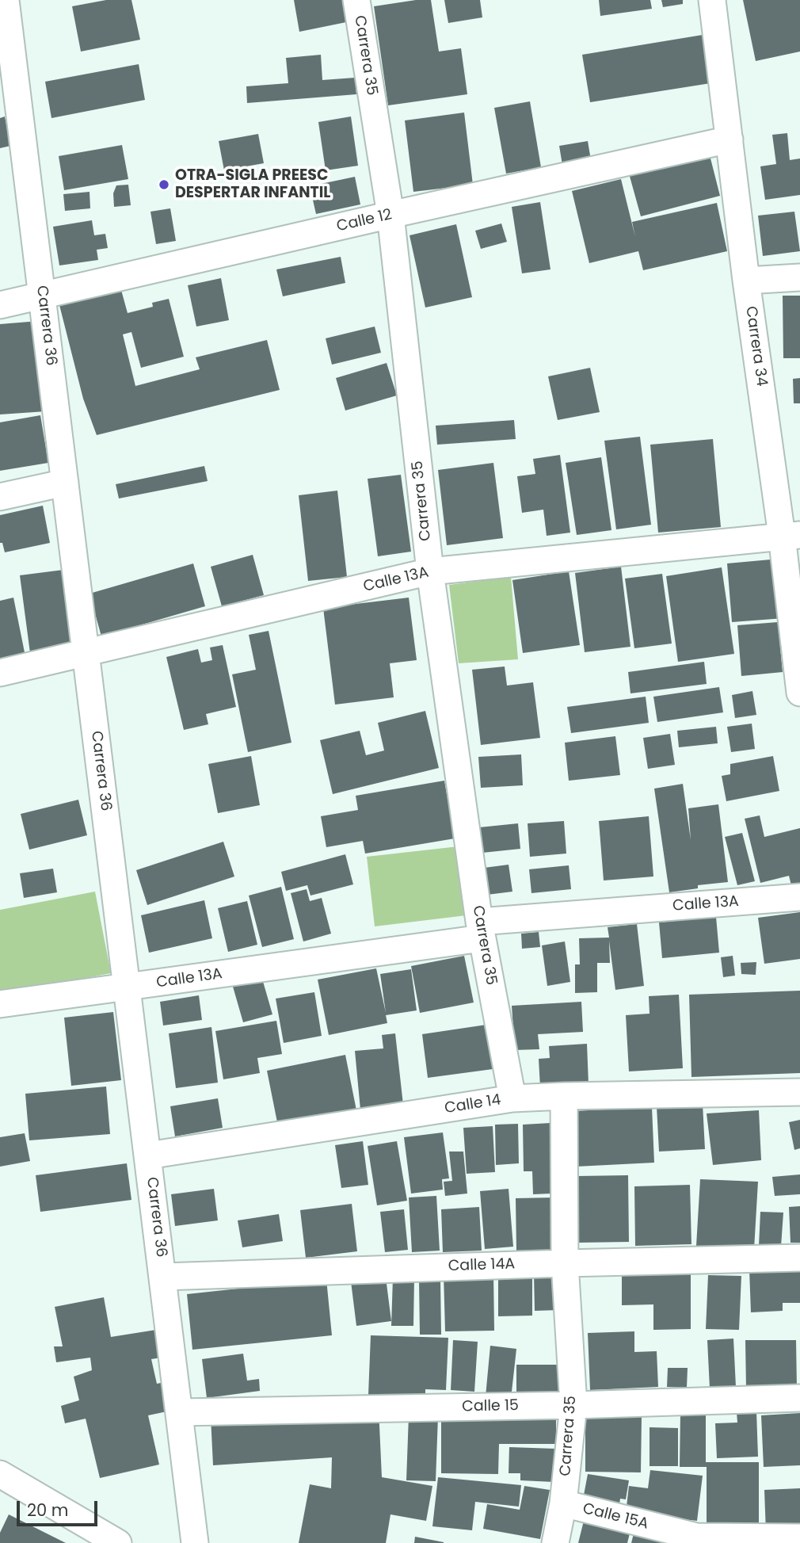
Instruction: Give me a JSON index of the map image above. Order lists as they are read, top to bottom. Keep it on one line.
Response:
{"streets":{"street":["Carrera 35","Calle 12","Carrera 36","Carrera 34","Calle 13A","Calle 14","Calle 14A","Calle 15","Calle 15A"]},"crossings":[["Carrera 35","Calle 12"],["Carrera 35","Calle 13A"],["Carrera 35","Calle 14"],["Carrera 35","Calle 14A"],["Carrera 35","Calle 15"],["Carrera 35","Calle 15A"],["Calle 12","Carrera 36"],["Calle 12","Carrera 34"],["Carrera 36","Calle 13A"],["Carrera 36","Calle 14"],["Carrera 36","Calle 14A"],["Carrera 36","Calle 15"],["Carrera 34","Calle 13A"]],"places":["OTRA-SIGLA PREESC DESPERTAR INFANTIL"],"scale_bar":"20 m"}
